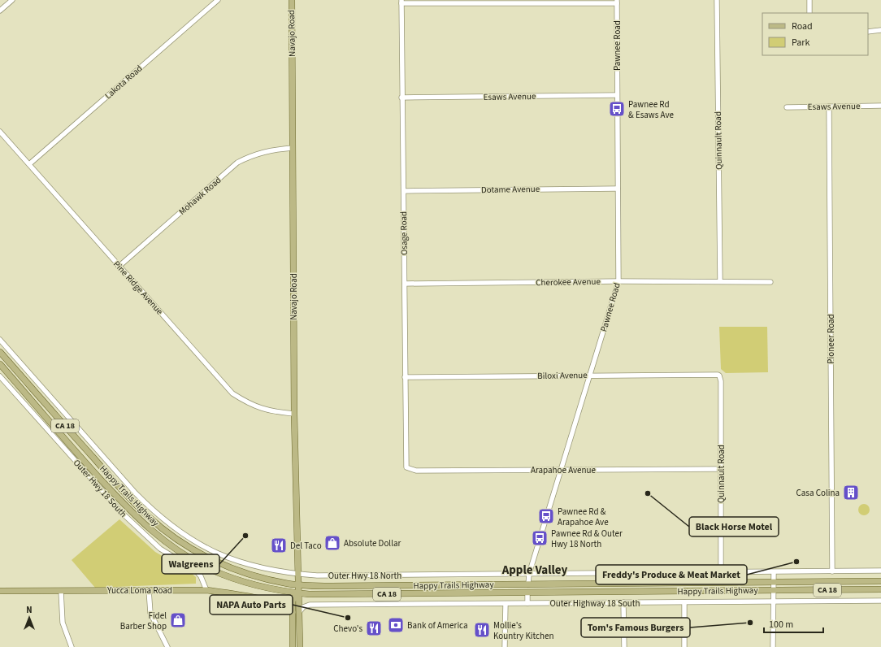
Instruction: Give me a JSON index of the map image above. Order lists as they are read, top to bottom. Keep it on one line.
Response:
{"streets":{"main road":["Navajo Road","CA 18","Happy Trails Highway","Yucca Loma Road"],"street":["Pawnee Road","Lakota Road","Esaws Avenue","Quinnault Road","Dotame Avenue","Mohawk Road","Osage Road","Cherokee Avenue","Pine Ridge Avenue","Pioneer Road","Biloxi Avenue","Arapahoe Avenue","Outer Hwy 18 South","Outer Hwy 18 North","Outer Highway 18 South"]},"crossings":[["Navajo Road","Mohawk Road"],["Navajo Road","Pine Ridge Avenue"],["Navajo Road","Happy Trails Highway"],["Navajo Road","Outer Hwy 18 North"],["Pawnee Road","Esaws Avenue"],["Pawnee Road","Dotame Avenue"],["Pawnee Road","Cherokee Avenue"],["Pawnee Road","Biloxi Avenue"],["Pawnee Road","Arapahoe Avenue"],["Pawnee Road","Happy Trails Highway"],["Pawnee Road","Outer Hwy 18 North"],["Lakota Road","Pine Ridge Avenue"],["Esaws Avenue","Osage Road"],["Esaws Avenue","Pioneer Road"],["Quinnault Road","Cherokee Avenue"],["Quinnault Road","Biloxi Avenue"],["Quinnault Road","Arapahoe Avenue"],["Quinnault Road","Outer Hwy 18 North"],["Dotame Avenue","Osage Road"],["Mohawk Road","Pine Ridge Avenue"],["Osage Road","Cherokee Avenue"],["Osage Road","Biloxi Avenue"],["Osage Road","Arapahoe Avenue"],["Pioneer Road","Outer Hwy 18 North"],["Outer Hwy 18 South","Yucca Loma Road"]],"districts":["Apple Valley"],"places":{"bus stop":["Pawnee Rd & Esaws Ave","Pawnee Rd & Arapahoe Ave","Pawnee Rd & Outer Hwy 18 North"],"building":["Casa Colina"],"other":["Black Horse Motel","Walgreens","Freddy's Produce & Meat Market","NAPA Auto Parts","Tom's Famous Burgers"],"shop":["Absolute Dollar","Fidel Barber Shop"],"restaurant":["Del Taco","Chevo's","Mollie's Kountry Kitchen"],"bank":["Bank of America"]},"legend":["Road","Park"],"scale_bar":"100 m","north":"top"}
